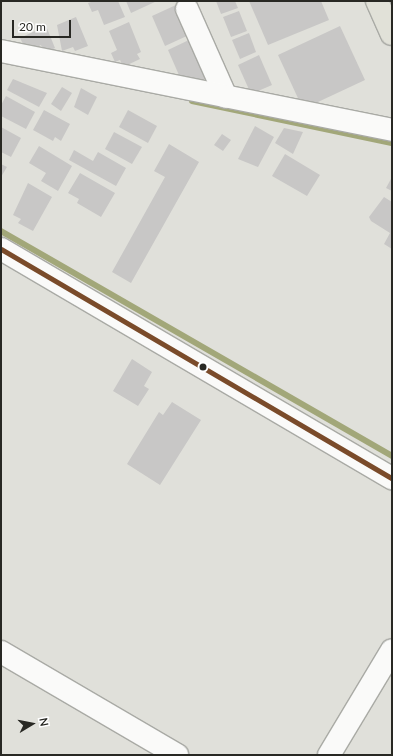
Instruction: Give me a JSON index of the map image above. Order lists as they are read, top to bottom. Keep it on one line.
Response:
{"scale_bar":"20 m","north":"right"}
